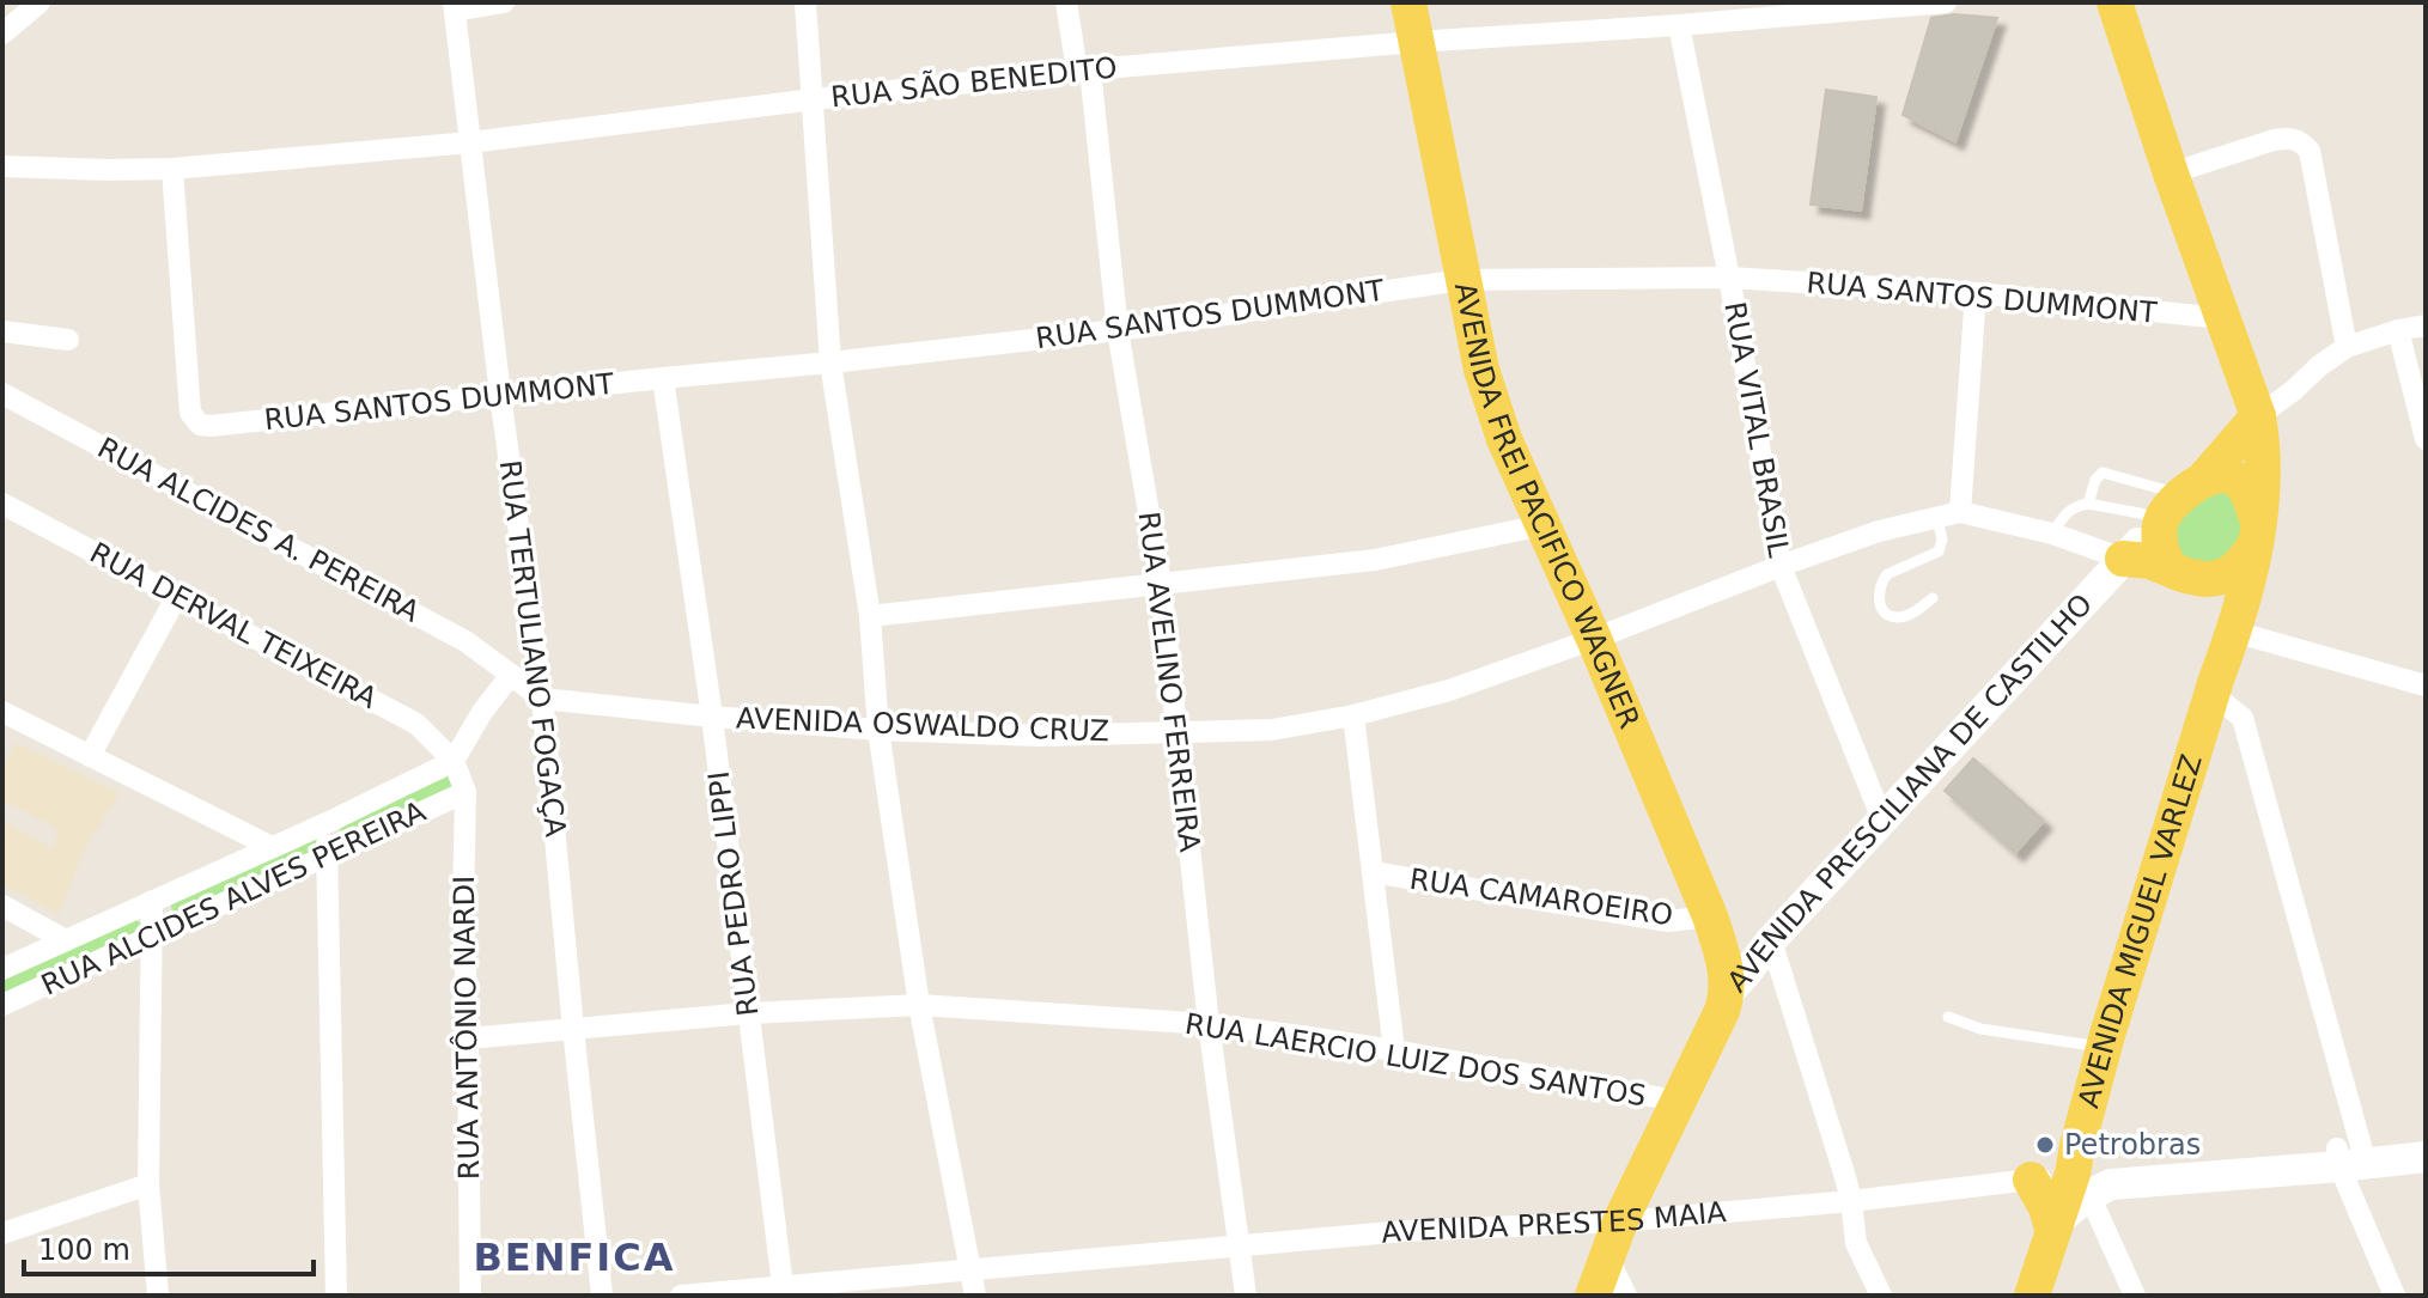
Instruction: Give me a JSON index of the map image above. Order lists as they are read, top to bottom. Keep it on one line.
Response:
{"streets":{"main road":["AVENIDA FREI PACIFICO WAGNER","AVENIDA PRESCILIANA DE CASTILHO","AVENIDA MIGUEL VARLEZ"],"street":["RUA SÃO BENEDITO","RUA SANTOS DUMMONT","RUA VITAL BRASIL","RUA ALCIDES A. PEREIRA","RUA DERVAL TEIXEIRA","RUA TERTULIANO FOGAÇA","RUA AVELINO FERREIRA","AVENIDA OSWALDO CRUZ","RUA PEDRO LIPPI","RUA CAMAROEIRO","RUA ALCIDES ALVES PEREIRA","RUA ANTÔNIO NARDI","RUA LAERCIO LUIZ DOS SANTOS","AVENIDA PRESTES MAIA"]},"crossings":[["RUA SÃO BENEDITO","RUA SANTOS DUMMONT"],["RUA SÃO BENEDITO","RUA VITAL BRASIL"],["RUA SÃO BENEDITO","AVENIDA FREI PACIFICO WAGNER"],["RUA SÃO BENEDITO","RUA TERTULIANO FOGAÇA"],["RUA SÃO BENEDITO","RUA AVELINO FERREIRA"],["RUA SANTOS DUMMONT","RUA VITAL BRASIL"],["RUA SANTOS DUMMONT","AVENIDA FREI PACIFICO WAGNER"],["RUA SANTOS DUMMONT","RUA TERTULIANO FOGAÇA"],["RUA SANTOS DUMMONT","RUA AVELINO FERREIRA"],["RUA SANTOS DUMMONT","RUA PEDRO LIPPI"],["RUA VITAL BRASIL","AVENIDA OSWALDO CRUZ"],["RUA VITAL BRASIL","AVENIDA PRESCILIANA DE CASTILHO"],["AVENIDA FREI PACIFICO WAGNER","AVENIDA OSWALDO CRUZ"],["AVENIDA FREI PACIFICO WAGNER","AVENIDA PRESCILIANA DE CASTILHO"],["AVENIDA FREI PACIFICO WAGNER","RUA CAMAROEIRO"],["RUA ALCIDES A. PEREIRA","RUA TERTULIANO FOGAÇA"],["RUA ALCIDES A. PEREIRA","AVENIDA OSWALDO CRUZ"],["RUA DERVAL TEIXEIRA","RUA ALCIDES ALVES PEREIRA"],["RUA DERVAL TEIXEIRA","RUA ANTÔNIO NARDI"],["RUA TERTULIANO FOGAÇA","AVENIDA OSWALDO CRUZ"],["RUA TERTULIANO FOGAÇA","RUA LAERCIO LUIZ DOS SANTOS"],["RUA AVELINO FERREIRA","AVENIDA OSWALDO CRUZ"],["RUA AVELINO FERREIRA","RUA LAERCIO LUIZ DOS SANTOS"],["RUA AVELINO FERREIRA","AVENIDA PRESTES MAIA"],["AVENIDA OSWALDO CRUZ","AVENIDA PRESCILIANA DE CASTILHO"],["AVENIDA OSWALDO CRUZ","RUA PEDRO LIPPI"],["AVENIDA PRESCILIANA DE CASTILHO","RUA LAERCIO LUIZ DOS SANTOS"],["AVENIDA PRESCILIANA DE CASTILHO","AVENIDA PRESTES MAIA"],["RUA PEDRO LIPPI","RUA LAERCIO LUIZ DOS SANTOS"],["RUA PEDRO LIPPI","AVENIDA PRESTES MAIA"],["RUA ALCIDES ALVES PEREIRA","RUA ANTÔNIO NARDI"],["AVENIDA MIGUEL VARLEZ","AVENIDA PRESTES MAIA"],["RUA ANTÔNIO NARDI","RUA LAERCIO LUIZ DOS SANTOS"]],"districts":["BENFICA"],"places":["Petrobras"],"scale_bar":"100 m"}
